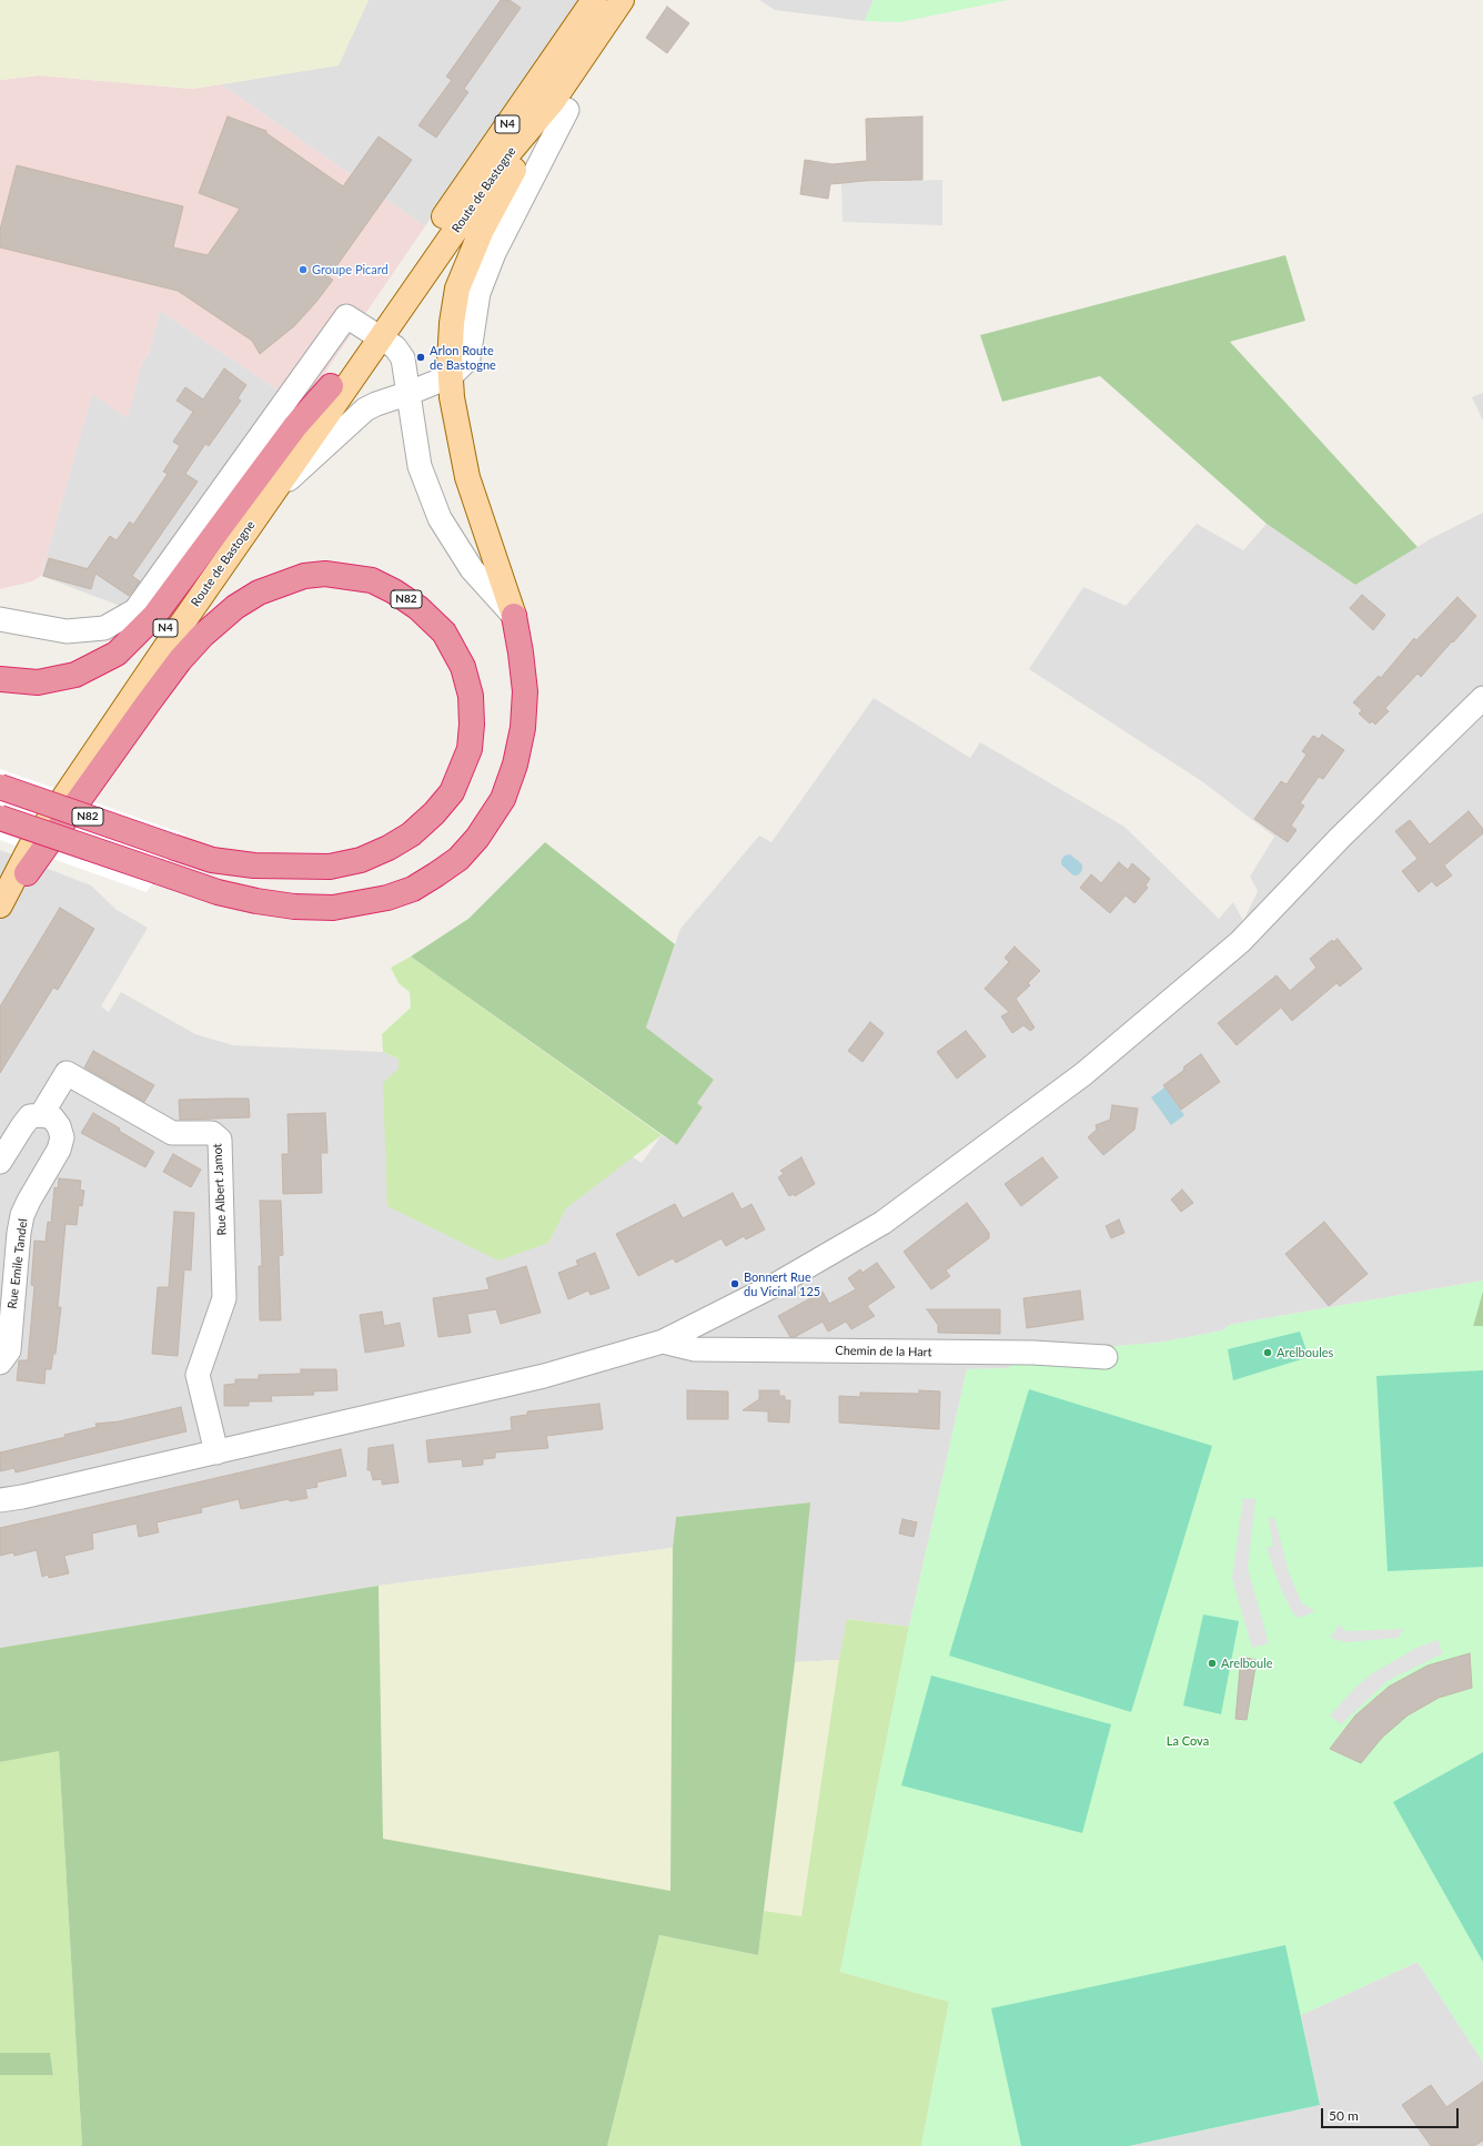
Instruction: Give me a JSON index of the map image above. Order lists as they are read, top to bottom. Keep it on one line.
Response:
{"streets":{"highway":["N82"],"main road":["N4","Route de Bastogne"],"street":["Rue Albert Jamot","Rue Emile Tandel","Chemin de la Hart"]},"crossings":[["Route de Bastogne","N82"],["Rue Albert Jamot","Rue Emile Tandel"]],"parks":["La Cova"],"places":["Groupe Picard","Arlon Route de Bastogne","Bonnert Rue du Vicinal 125","Arelboules","Arelboule"],"scale_bar":"50 m"}
